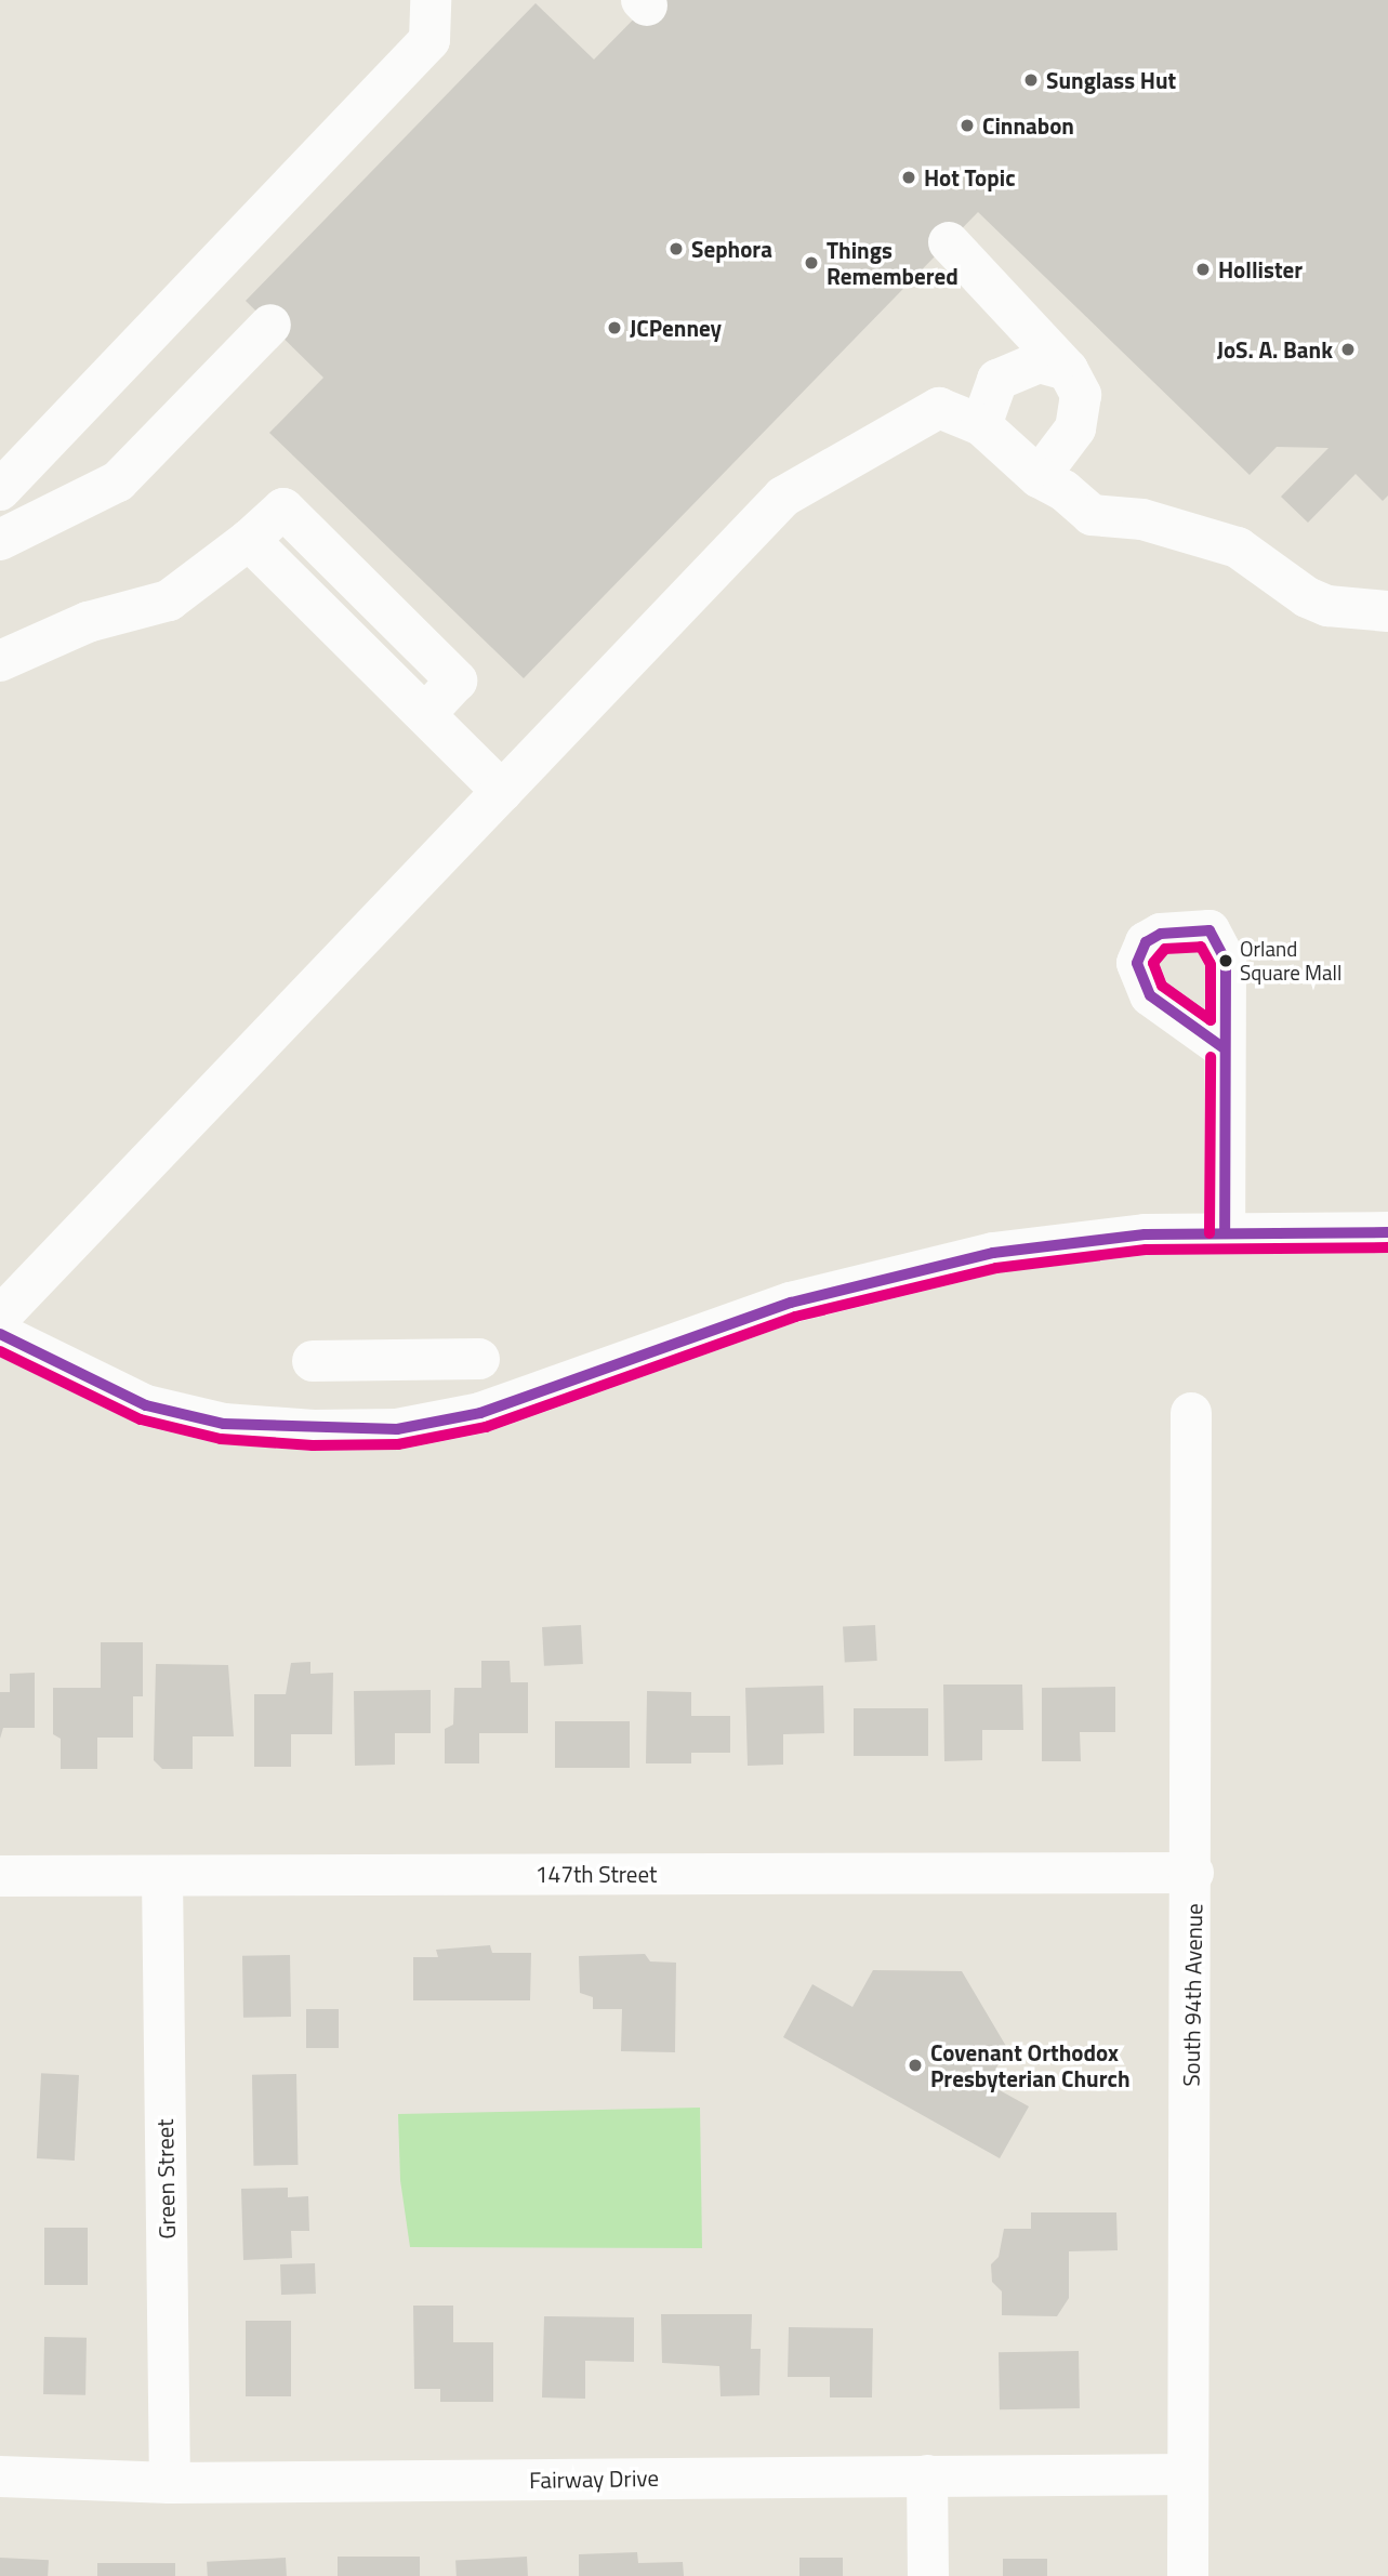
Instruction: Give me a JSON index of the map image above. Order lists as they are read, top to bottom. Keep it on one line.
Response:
{"streets":{"street":["147th Street","South 94th Avenue","Green Street","Fairway Drive"]},"crossings":[["147th Street","South 94th Avenue"],["147th Street","Green Street"],["South 94th Avenue","Fairway Drive"],["Green Street","Fairway Drive"]],"places":["Sunglass Hut","Cinnabon","Hot Topic","Sephora","Things Remembered","Hollister","JCPenney","JoS. A. Bank","Orland Square Mall","Covenant Orthodox Presbyterian Church"]}
